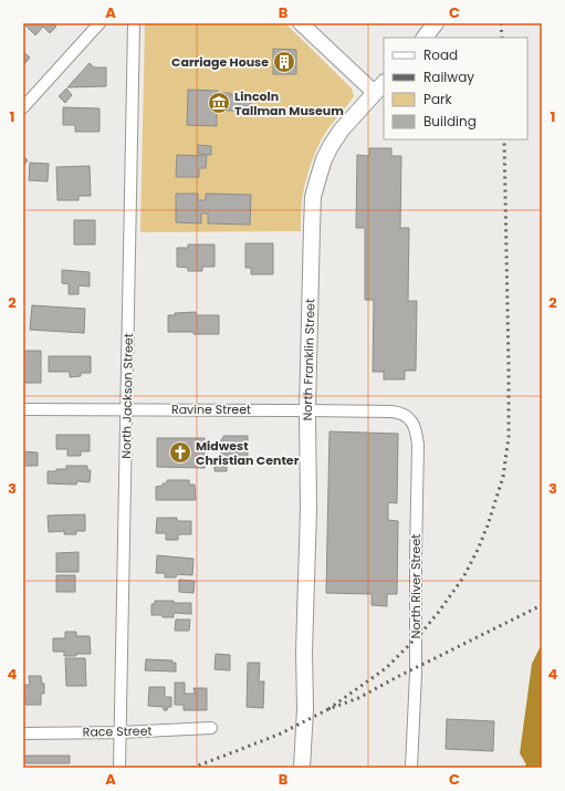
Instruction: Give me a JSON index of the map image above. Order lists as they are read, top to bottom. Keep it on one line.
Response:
{"streets":{"main road":["North Franklin Street"],"street":["North Jackson Street","Ravine Street","North River Street","Race Street"]},"crossings":[["North Franklin Street","Ravine Street"],["North Jackson Street","Ravine Street"],["North Jackson Street","Race Street"],["Ravine Street","North River Street"]],"places":{"building":["Carriage House"],"museum":["Lincoln Tallman Museum"],"church":["Midwest Christian Center"]},"legend":["Road","Railway","Park","Building"],"grid":{"columns":["A","B","C"],"rows":["1","2","3","4"]}}
